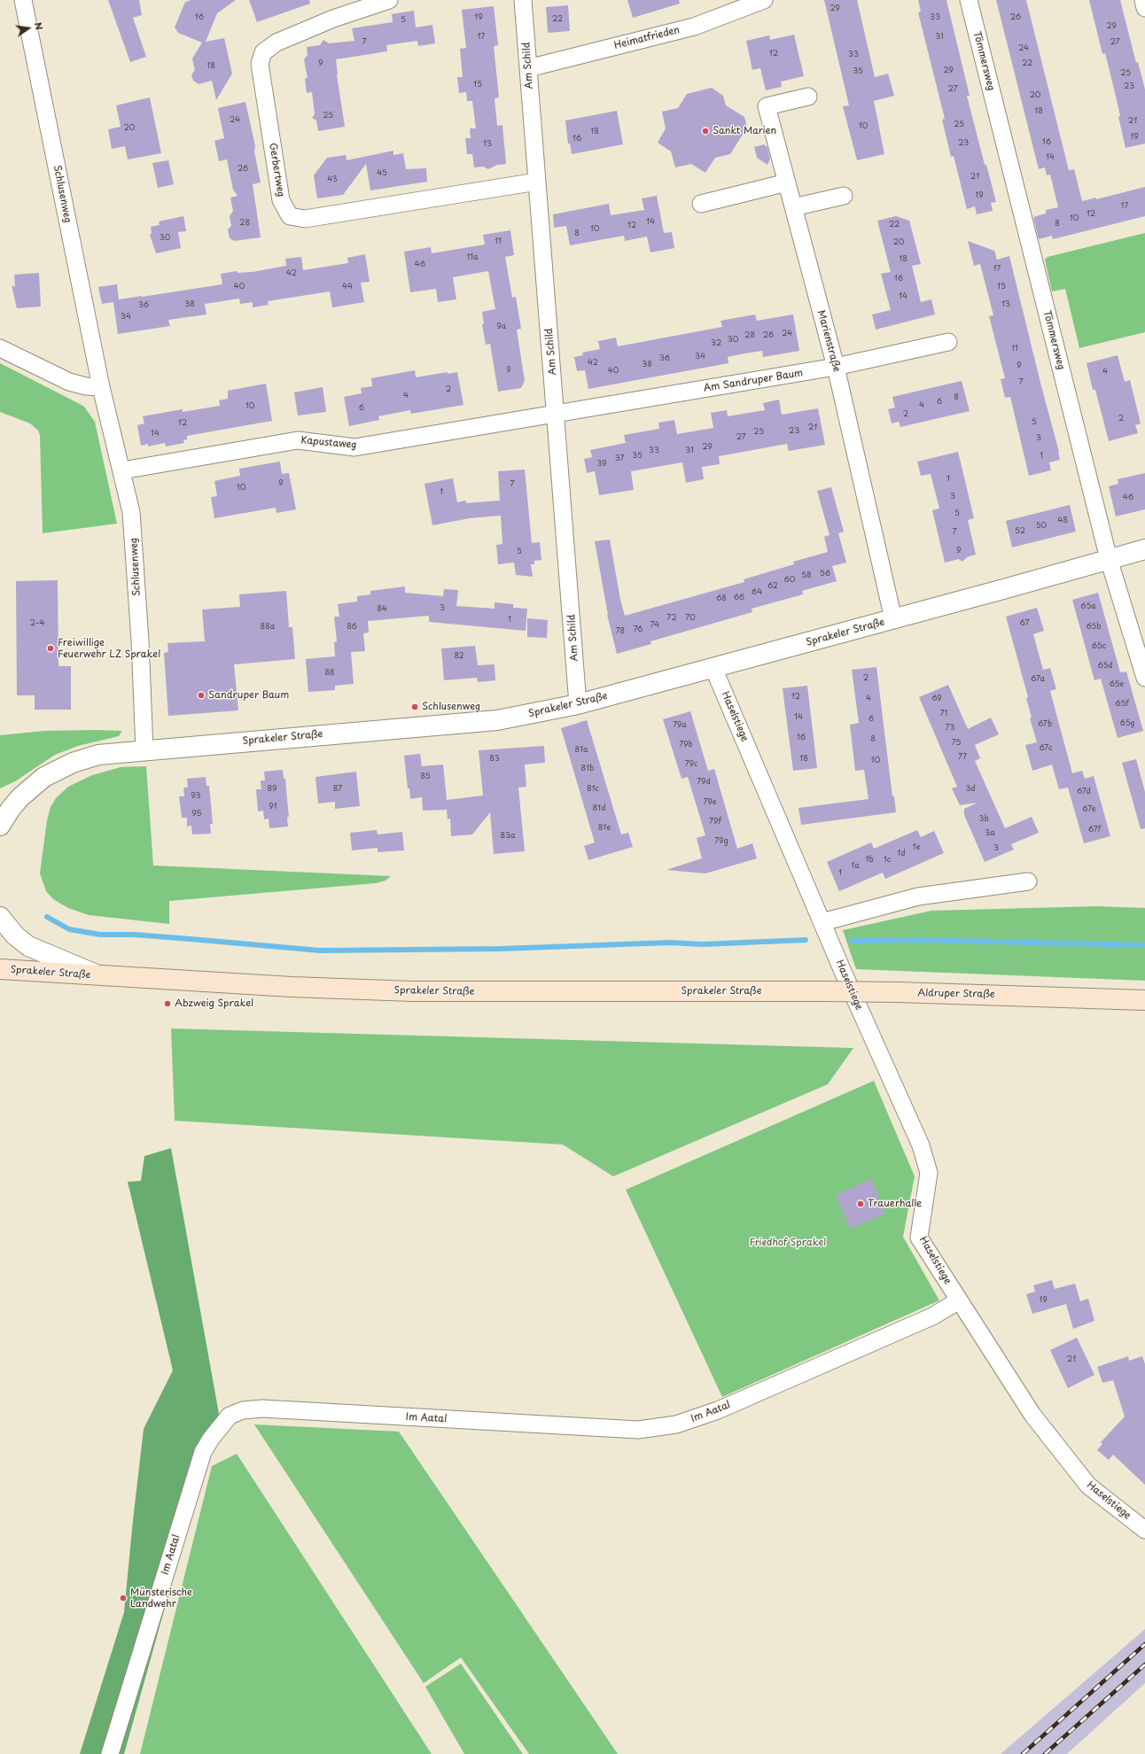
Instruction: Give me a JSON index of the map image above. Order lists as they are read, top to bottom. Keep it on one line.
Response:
{"streets":{"main road":["Sprakeler Straße","Aldruper Straße"],"street":["Heimatfrieden","Tömmersweg","Am Schild","Gerbertweg","Schlusenweg","Marienstraße","Am Sandruper Baum","Kapustaweg","Haselstiege","Im Aatal"]},"crossings":[["Heimatfrieden","Am Schild"],["Tömmersweg","Sprakeler Straße"],["Am Schild","Gerbertweg"],["Am Schild","Am Sandruper Baum"],["Am Schild","Kapustaweg"],["Am Schild","Sprakeler Straße"],["Schlusenweg","Kapustaweg"],["Schlusenweg","Sprakeler Straße"],["Marienstraße","Am Sandruper Baum"],["Marienstraße","Sprakeler Straße"],["Am Sandruper Baum","Kapustaweg"],["Sprakeler Straße","Haselstiege"],["Sprakeler Straße","Aldruper Straße"],["Haselstiege","Im Aatal"]],"parks":["Friedhof Sprakel"],"places":["Sankt Marien","Freiwillige Feuerwehr LZ Sprakel","Sandruper Baum","Schlusenweg","Abzweig Sprakel","Trauerhalle","Münsterische Landwehr"],"house_numbers":["29","16","19","33","26","22","5","29","17","31","7","27","24","12","33","9","22","18","29","35","25","15","23","27","20","18","25","24","21","25","10","20","18","19","16","16","23","13","14","26","45","21","43","19","17","12","10","14","28","8","22","12","10","8","30","11","20","11a","18","46","17","42","16","40","44","15","14","38","13","36","34","9a","24","28","26","30","32","11","34","36","42","38","9","9","40","4","7","2","4","8","6","4","10","6","2","2","5","12","21","23","25","14","27","3","29","33","31","35","1","37","39","1","9","7","10","1","3","46","5","48","50","52","7","9","5","56","58","60","62","64","66","68","65a","3","84","72","70","1","2-4","67","74","88a","86","65b","76","78","65c","82","65d","88","2","67a","65e","12","4","69","65f","71","14","6","65g","67b","79a","73","16","8","75","79b","67c","81a","77","83","18","10","79c","81b","85","79d","89","87","81c","3d","67d","93","79e","91","81d","67e","95","3b","79f","81e","67f","3a","83a","79g","1e","3","1d","1b","1c","1a","1","19","21"],"north":"right"}
